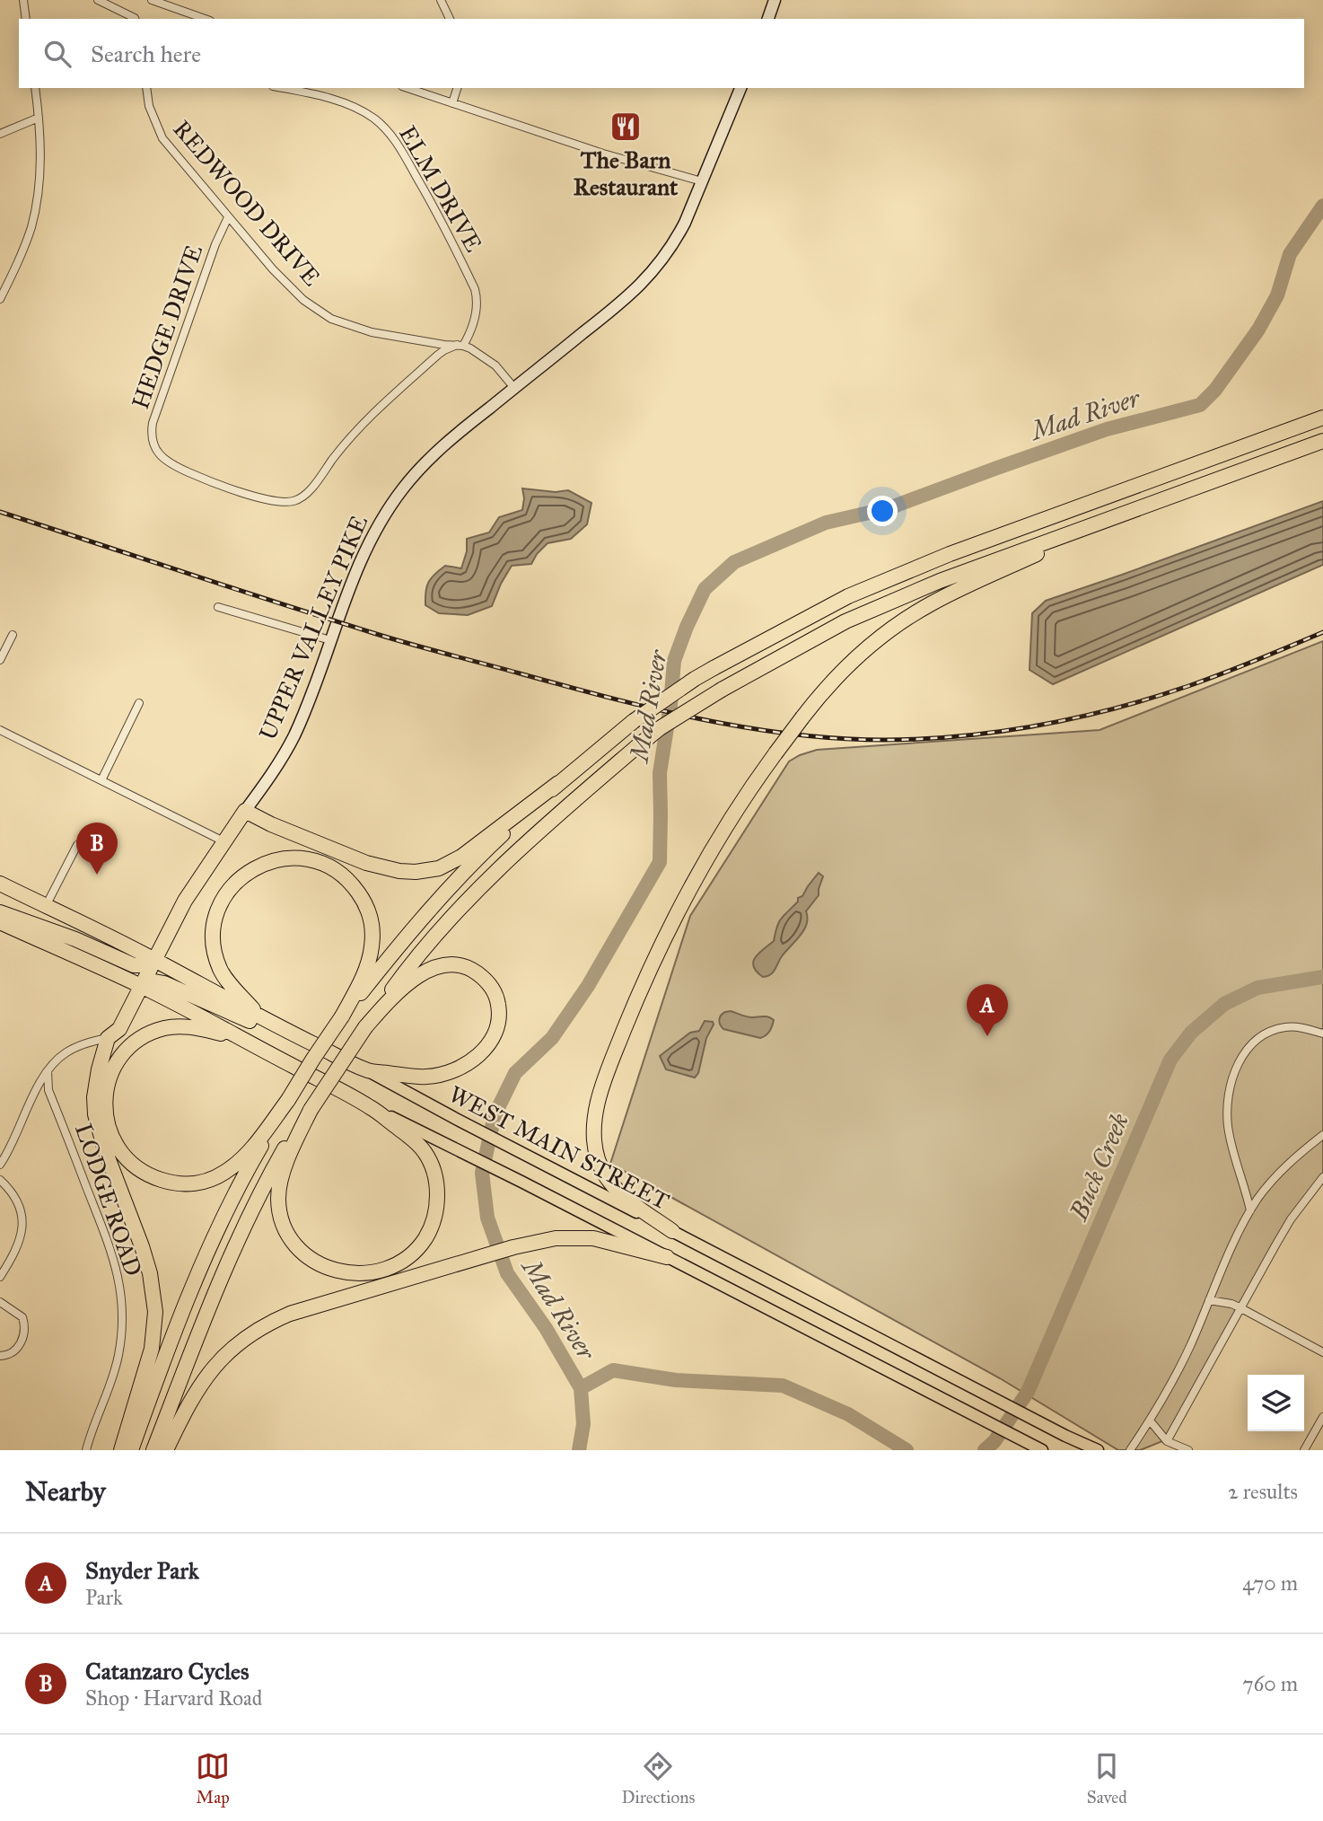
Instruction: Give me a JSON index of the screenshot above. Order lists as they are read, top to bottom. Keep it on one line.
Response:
{"streets":{"highway":["UPPER VALLEY PIKE","WEST MAIN STREET"],"street":["ELM DRIVE","REDWOOD DRIVE","HEDGE DRIVE","LODGE ROAD"]},"crossings":[["ELM DRIVE","REDWOOD DRIVE"],["ELM DRIVE","HEDGE DRIVE"],["REDWOOD DRIVE","HEDGE DRIVE"],["REDWOOD DRIVE","UPPER VALLEY PIKE"],["UPPER VALLEY PIKE","WEST MAIN STREET"]],"water":["Mad River","Buck Creek"],"places":{"restaurant":["The Barn Restaurant"]},"page":{"search":"Search here","pins":["B","A"],"heading":["Nearby","2 results"],"list":[{"mark":"A","name":"Snyder Park","note":"Park","value":"470 m"},{"mark":"B","name":"Catanzaro Cycles","note":"Shop · Harvard Road","value":"760 m"}],"nav":["Map","Directions","Saved"]}}
